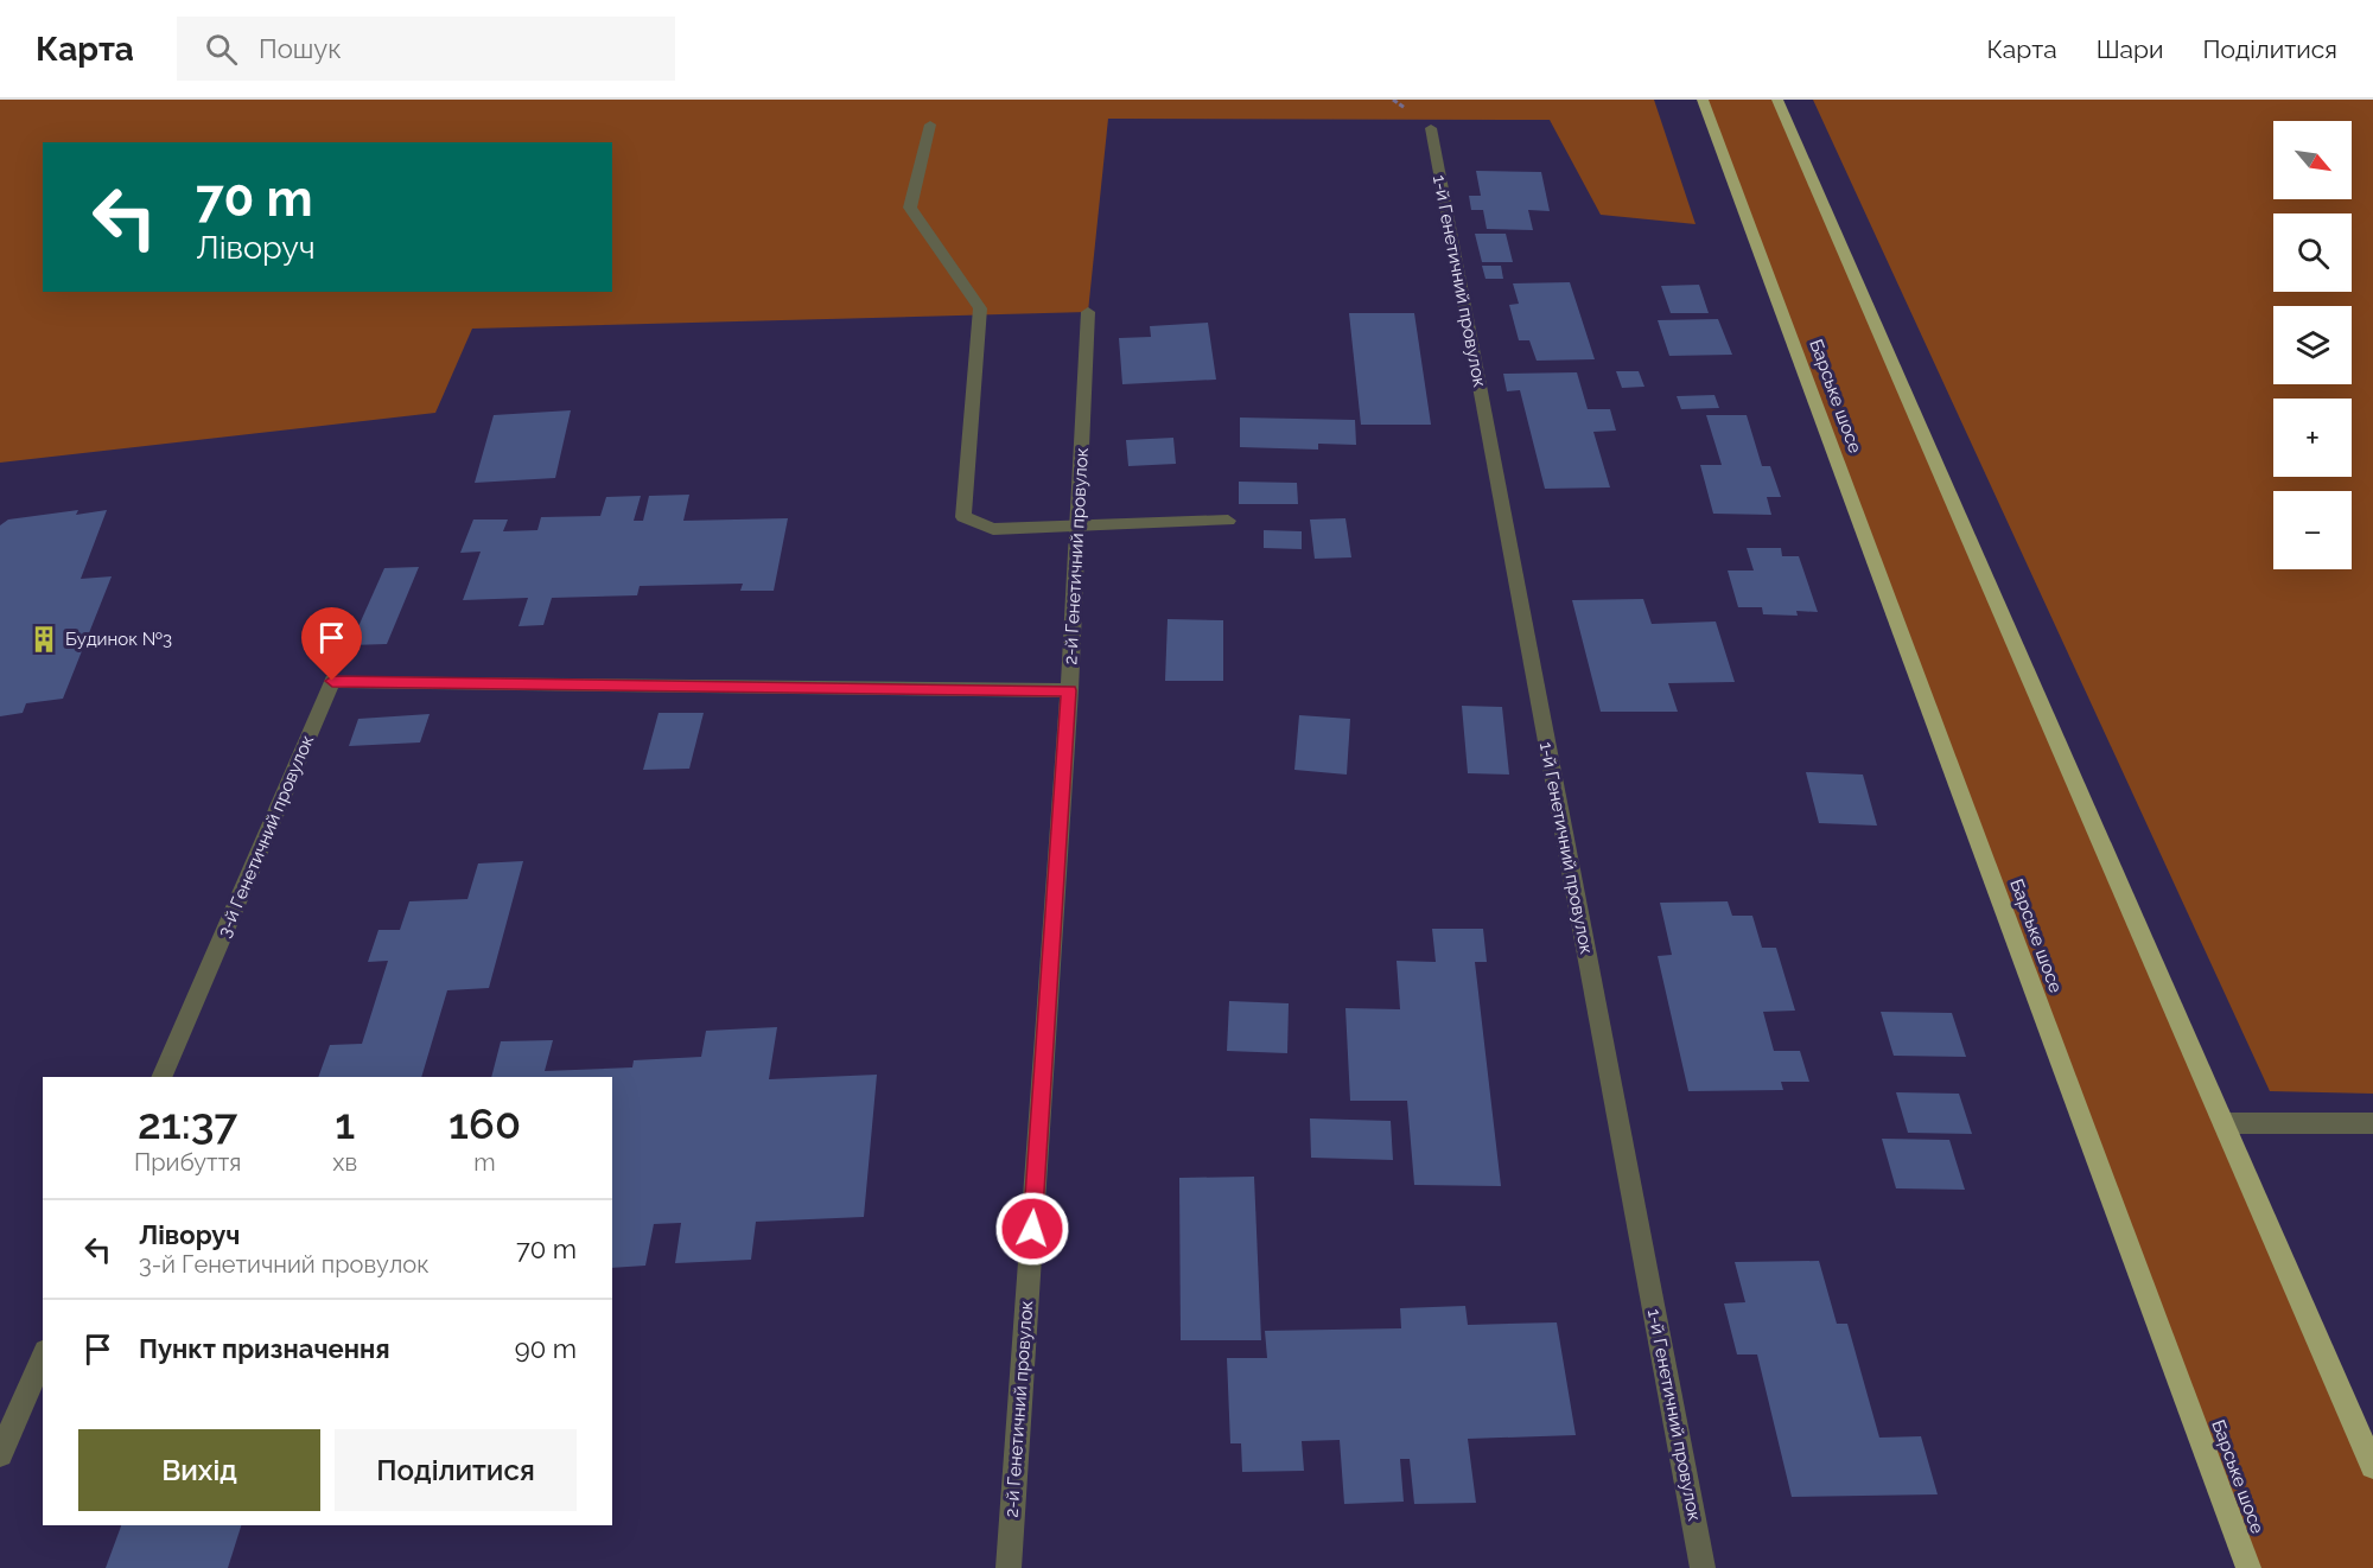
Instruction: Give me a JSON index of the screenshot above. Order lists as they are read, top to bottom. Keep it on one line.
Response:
{"streets":{"highway":["Барське шосе"],"street":["1-й Генетичний провулок","2-й Генетичний провулок","3-й Генетичний провулок"]},"crossings":[["2-й Генетичний провулок","3-й Генетичний провулок"]],"places":{"building":["Будинок №3"]},"north":"bottom right","page":{"header":"Карта","search":"Пошук","nav":["Карта","Шари","Поділитися"],"map_buttons":["+","−"],"turn":["70 m","Ліворуч"],"eta":["21:37","Прибуття","1","хв","160","m"],"list":[{"name":"Ліворуч","note":"3-й Генетичний провулок","value":"70 m"},{"name":"Пункт призначення","value":"90 m"}],"buttons":["Вихід","Поділитися"]}}
